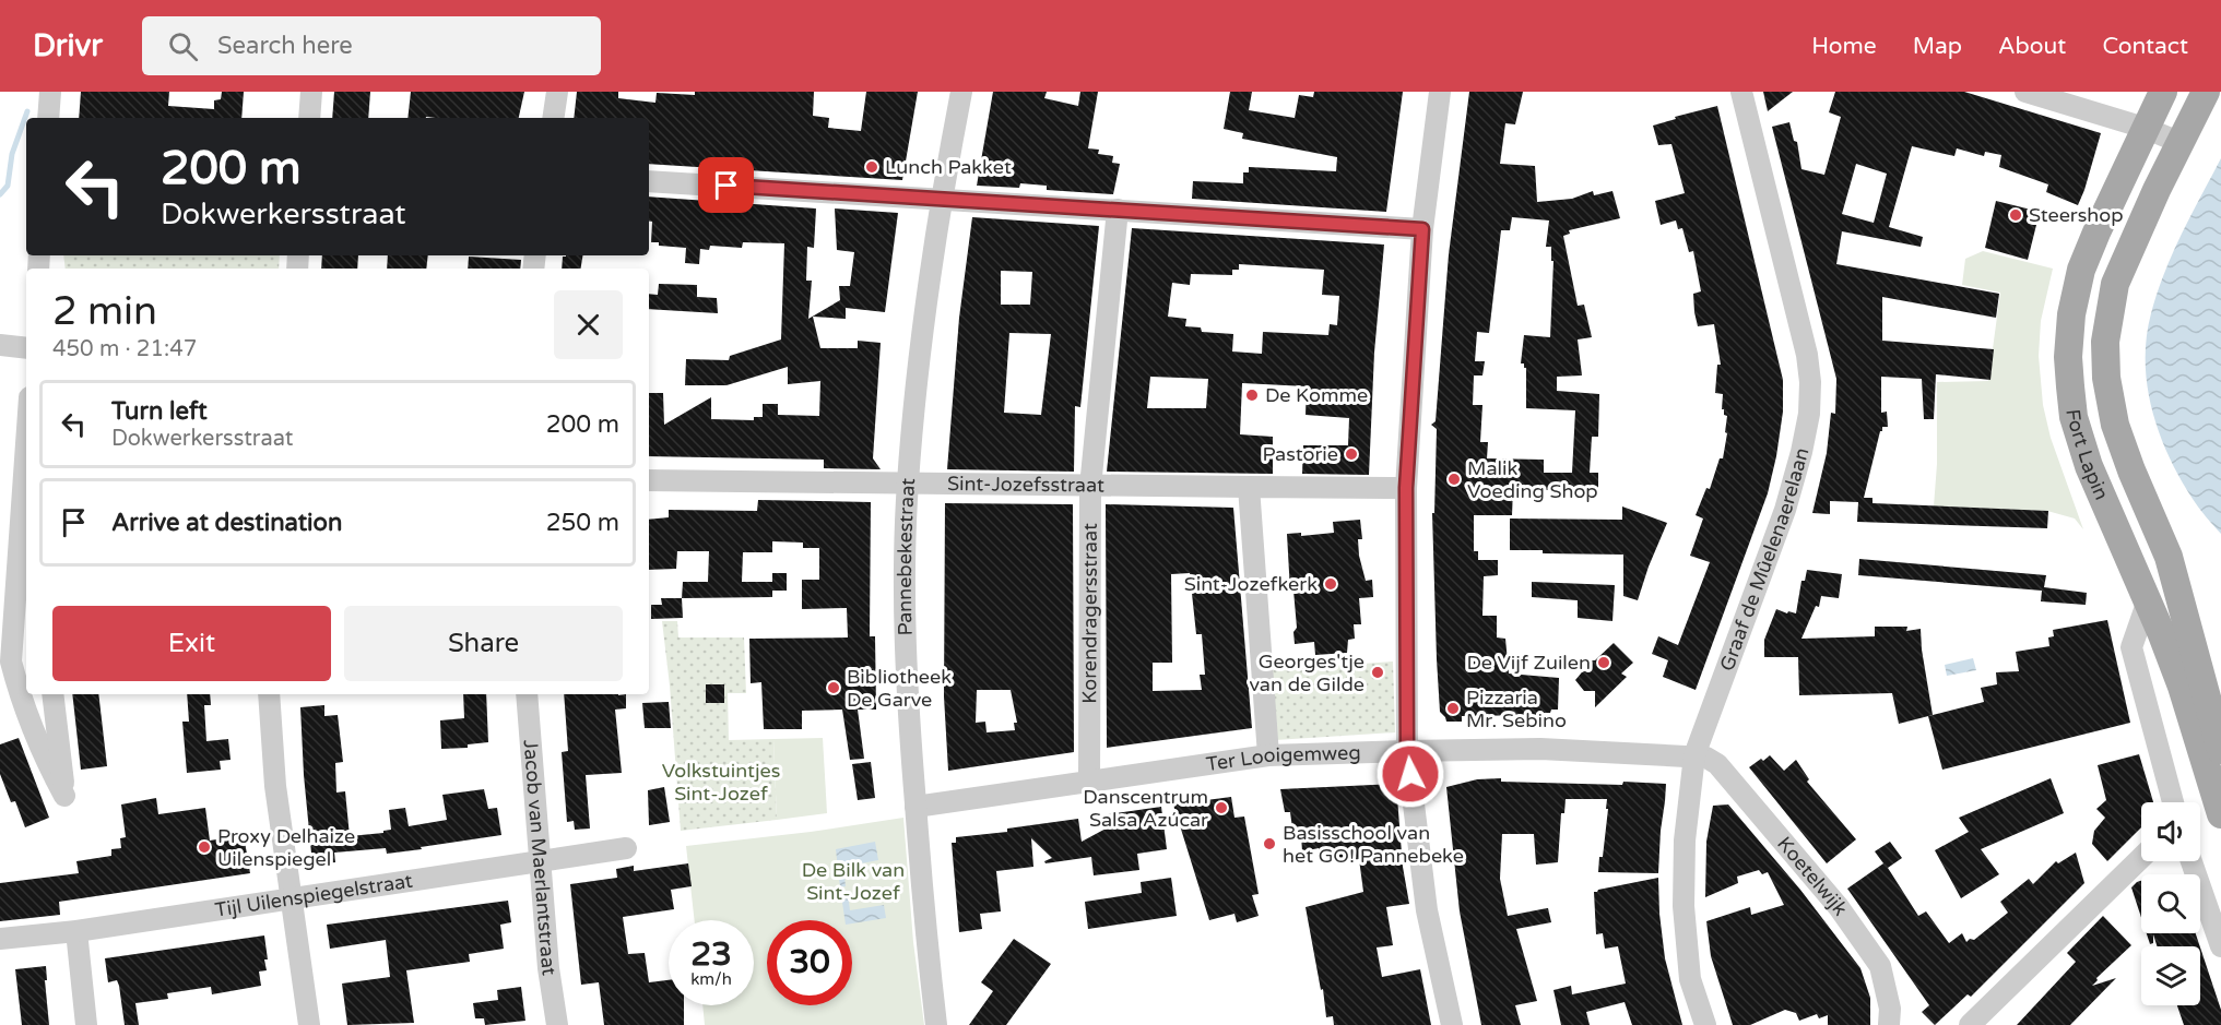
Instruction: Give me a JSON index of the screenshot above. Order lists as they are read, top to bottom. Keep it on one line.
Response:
{"streets":{"main road":["Fort Lapin"],"street":["Sint-Jozefsstraat","Pannebekestraat","Graaf de Mûelenaerelaan","Korendragersstraat","Ter Looigemweg","Jacob van Maerlantstraat","Koetelwijk","Tijl Uilenspiegelstraat"]},"crossings":[["Sint-Jozefsstraat","Pannebekestraat"],["Sint-Jozefsstraat","Korendragersstraat"],["Pannebekestraat","Ter Looigemweg"],["Graaf de Mûelenaerelaan","Ter Looigemweg"],["Graaf de Mûelenaerelaan","Koetelwijk"],["Korendragersstraat","Ter Looigemweg"],["Ter Looigemweg","Koetelwijk"],["Jacob van Maerlantstraat","Tijl Uilenspiegelstraat"]],"parks":["Volkstuintjes Sint-Jozef","De Bilk van Sint-Jozef"],"places":["Lunch Pakket","Steershop","De Komme","Pastorie","Malik Voeding Shop","Sint-Jozefkerk","De Vijf Zuilen","Georges'tje van de Gilde","Bibliotheek De Garve","Pizzaria Mr. Sebino","Danscentrum Salsa Azúcar","Basisschool van het GO! Pannebeke","Proxy Delhaize Uilenspiegel"],"page":{"header":"Drivr","search":"Search here","nav":["Home","Map","About","Contact"],"turn":["200 m","Dokwerkersstraat"],"heading":["2 min","450 m · 21:47"],"list":[{"name":"Turn left","note":"Dokwerkersstraat","value":"200 m"},{"name":"Arrive at destination","value":"250 m"}],"buttons":["Exit","Share"],"speed":"23 km/h","limit":"30"}}
